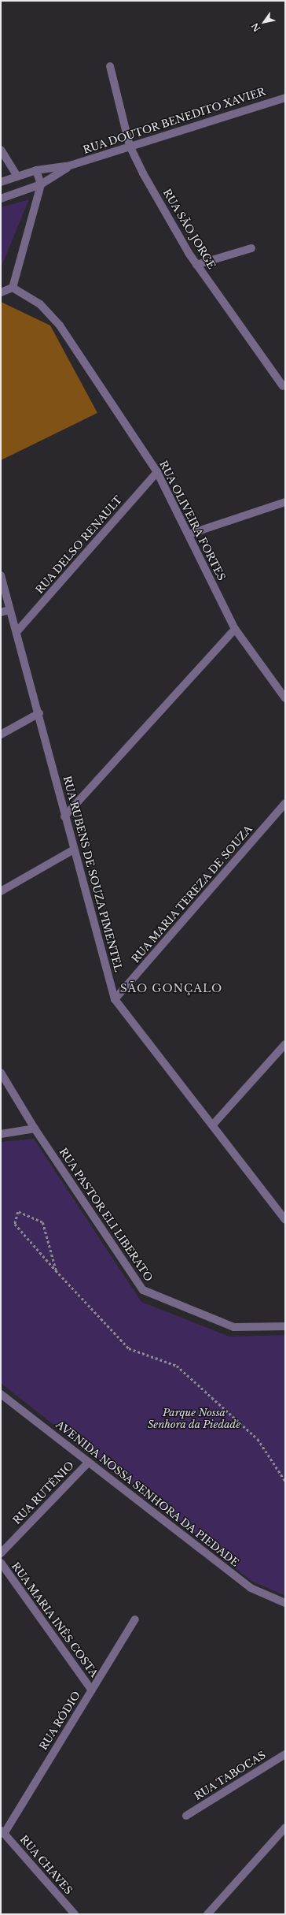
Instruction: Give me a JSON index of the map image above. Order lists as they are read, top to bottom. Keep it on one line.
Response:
{"streets":{"street":["RUA DOUTOR BENEDITO XAVIER","RUA SÃO JORGE","RUA OLIVEIRA FORTES","RUA DELSO RENAULT","RUA RUBENS DE SOUZA PIMENTEL","RUA MARIA TEREZA DE SOUZA","RUA PASTOR ELI LIBERATO","RUA RUTÊNIO","AVENIDA NOSSA SENHORA DA PIEDADE","RUA MARIA INÊS COSTA","RUA RÓDIO","RUA TABOCAS","RUA CHAVES"]},"crossings":[["RUA DOUTOR BENEDITO XAVIER","RUA SÃO JORGE"],["RUA OLIVEIRA FORTES","RUA DELSO RENAULT"],["RUA DELSO RENAULT","RUA RUBENS DE SOUZA PIMENTEL"],["RUA RUBENS DE SOUZA PIMENTEL","RUA MARIA TEREZA DE SOUZA"],["RUA RUTÊNIO","AVENIDA NOSSA SENHORA DA PIEDADE"],["RUA MARIA INÊS COSTA","RUA RÓDIO"],["RUA RÓDIO","RUA CHAVES"]],"districts":["SÃO GONÇALO"],"parks":["Parque Nossa Senhora da Piedade"],"north":"bottom left"}
